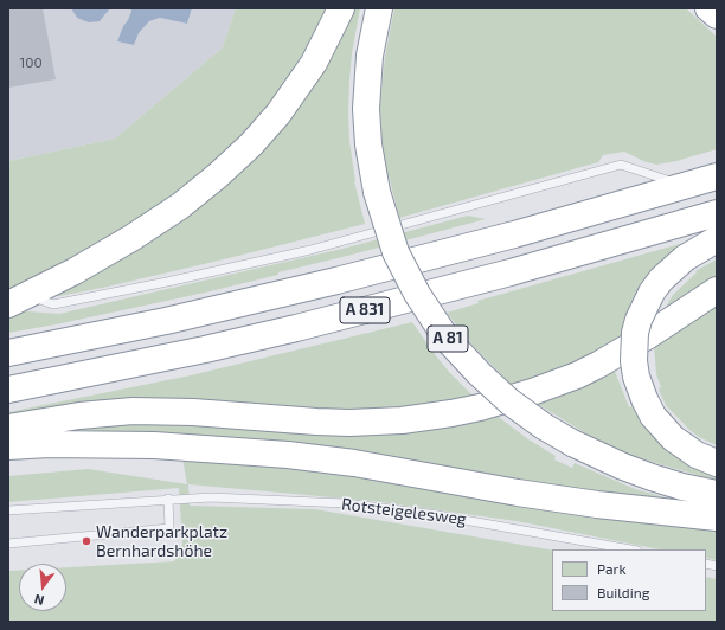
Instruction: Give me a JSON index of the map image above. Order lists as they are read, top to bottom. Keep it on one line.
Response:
{"streets":{"highway":["A 831","A 81"],"lane":["Rotsteigelesweg"]},"places":["Wanderparkplatz Bernhardshöhe"],"house_numbers":["100"],"legend":["Park","Building"],"north":"bottom"}
